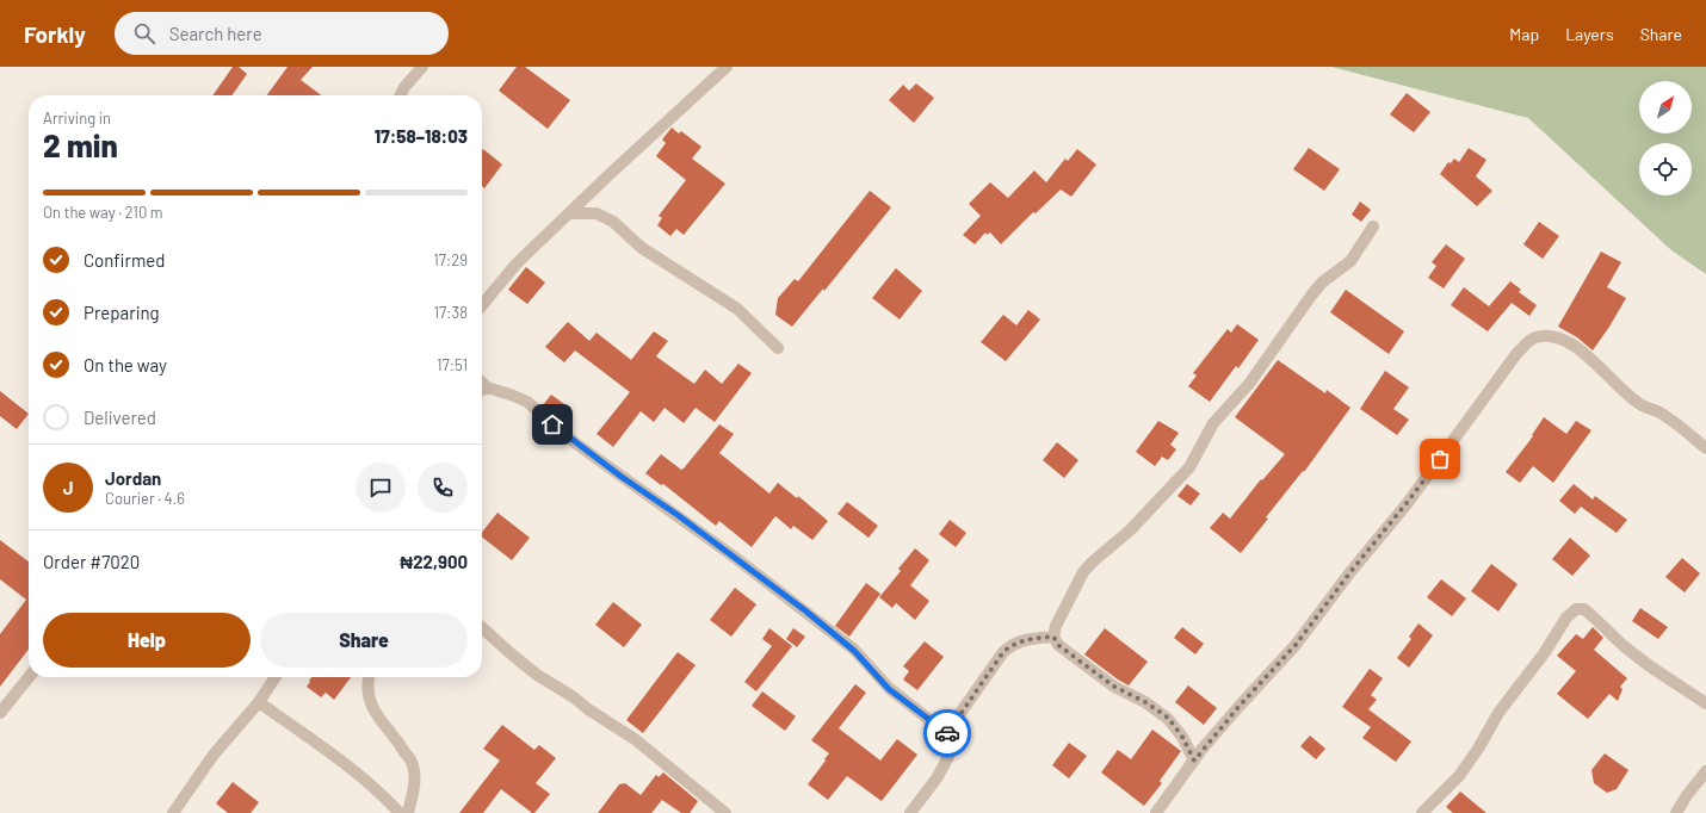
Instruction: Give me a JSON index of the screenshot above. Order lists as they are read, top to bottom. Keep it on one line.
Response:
{"north":"top right","page":{"header":"Forkly","search":"Search here","nav":["Map","Layers","Share"],"heading":["2 min","Arriving in","17:58–18:03"],"panel":["Jordan","Courier · 4.6","Order #7020","₦22,900"],"bar":"On the way · 210 m","list":[["Confirmed","17:29"],["Preparing","17:38"],["On the way","17:51"],"Delivered"],"round":"J","buttons":["Help","Share"]}}
